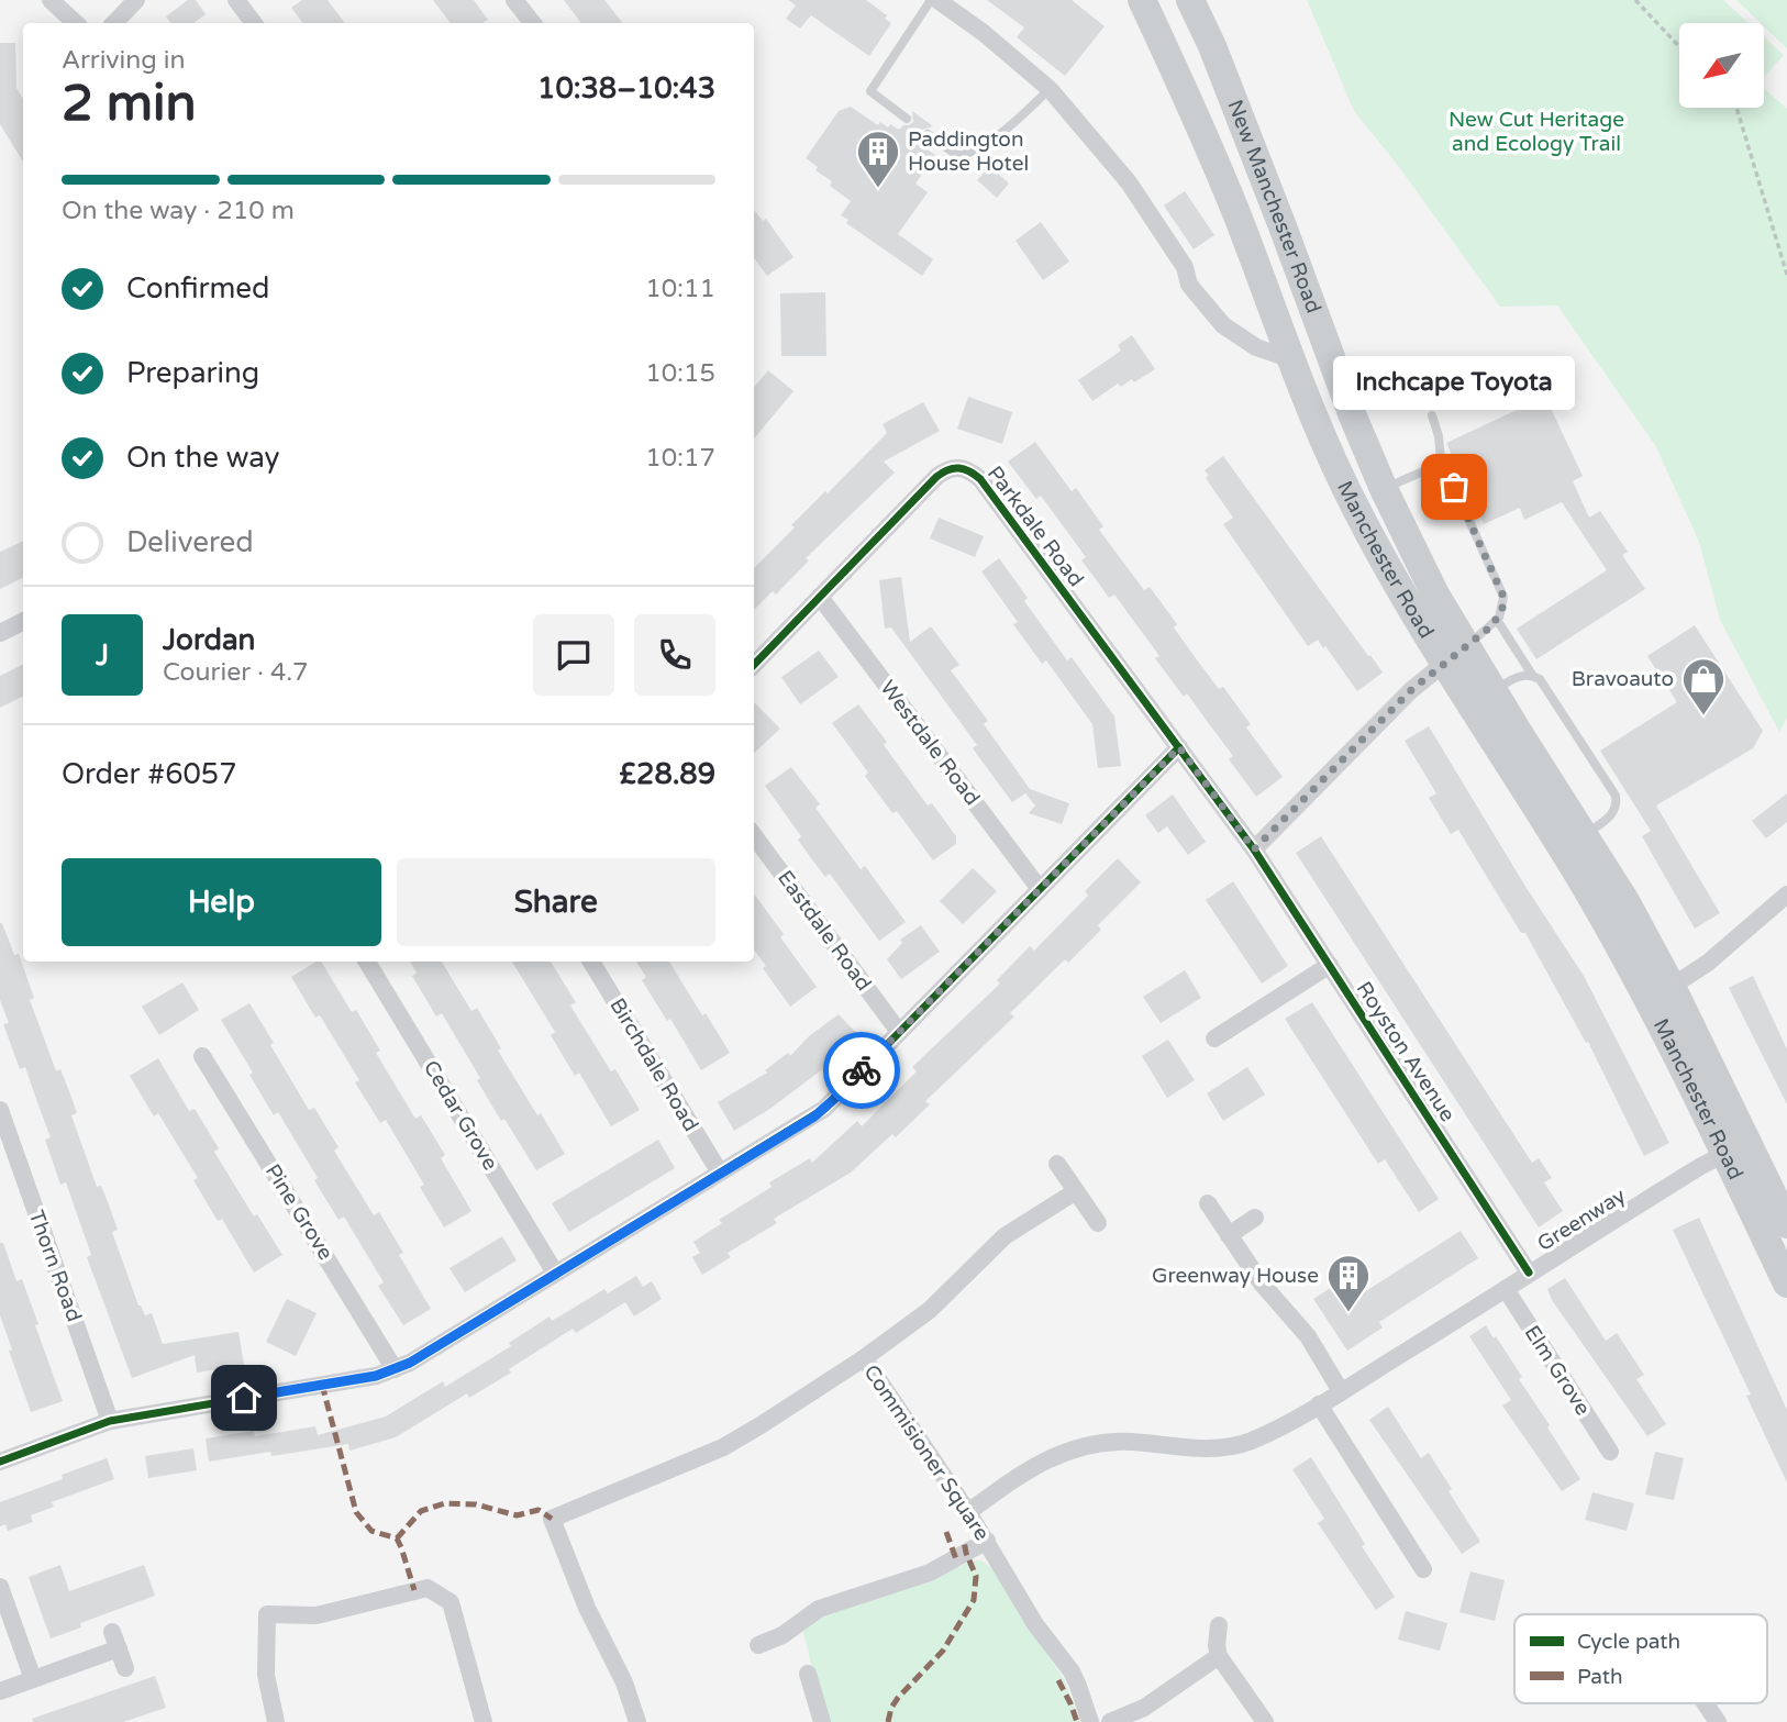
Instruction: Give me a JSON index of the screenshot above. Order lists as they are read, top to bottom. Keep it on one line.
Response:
{"streets":{"main road":["New Manchester Road","Manchester Road"],"street":["Parkdale Road","Westdale Road","Eastdale Road","Royston Avenue","Birchdale Road","Cedar Grove","Pine Grove","Greenway","Thorn Road","Elm Grove","Commisioner Square"]},"crossings":[["New Manchester Road","Manchester Road"],["Parkdale Road","Westdale Road"],["Parkdale Road","Royston Avenue"],["Manchester Road","Greenway"],["Royston Avenue","Greenway"],["Greenway","Elm Grove"],["Greenway","Commisioner Square"]],"parks":["New Cut Heritage and Ecology Trail"],"places":{"building":["Paddington House Hotel","Greenway House"],"other":["Inchcape Toyota"],"shop":["Bravoauto"]},"legend":["Cycle path","Path"],"north":"bottom left","page":{"heading":["2 min","Arriving in","10:38–10:43"],"panel":["Jordan","Courier · 4.7","Order #6057","£28.89"],"bar":"On the way · 210 m","list":[["Confirmed","10:11"],["Preparing","10:15"],["On the way","10:17"],"Delivered"],"bubble":"Inchcape Toyota","round":"J","buttons":["Help","Share"]}}
